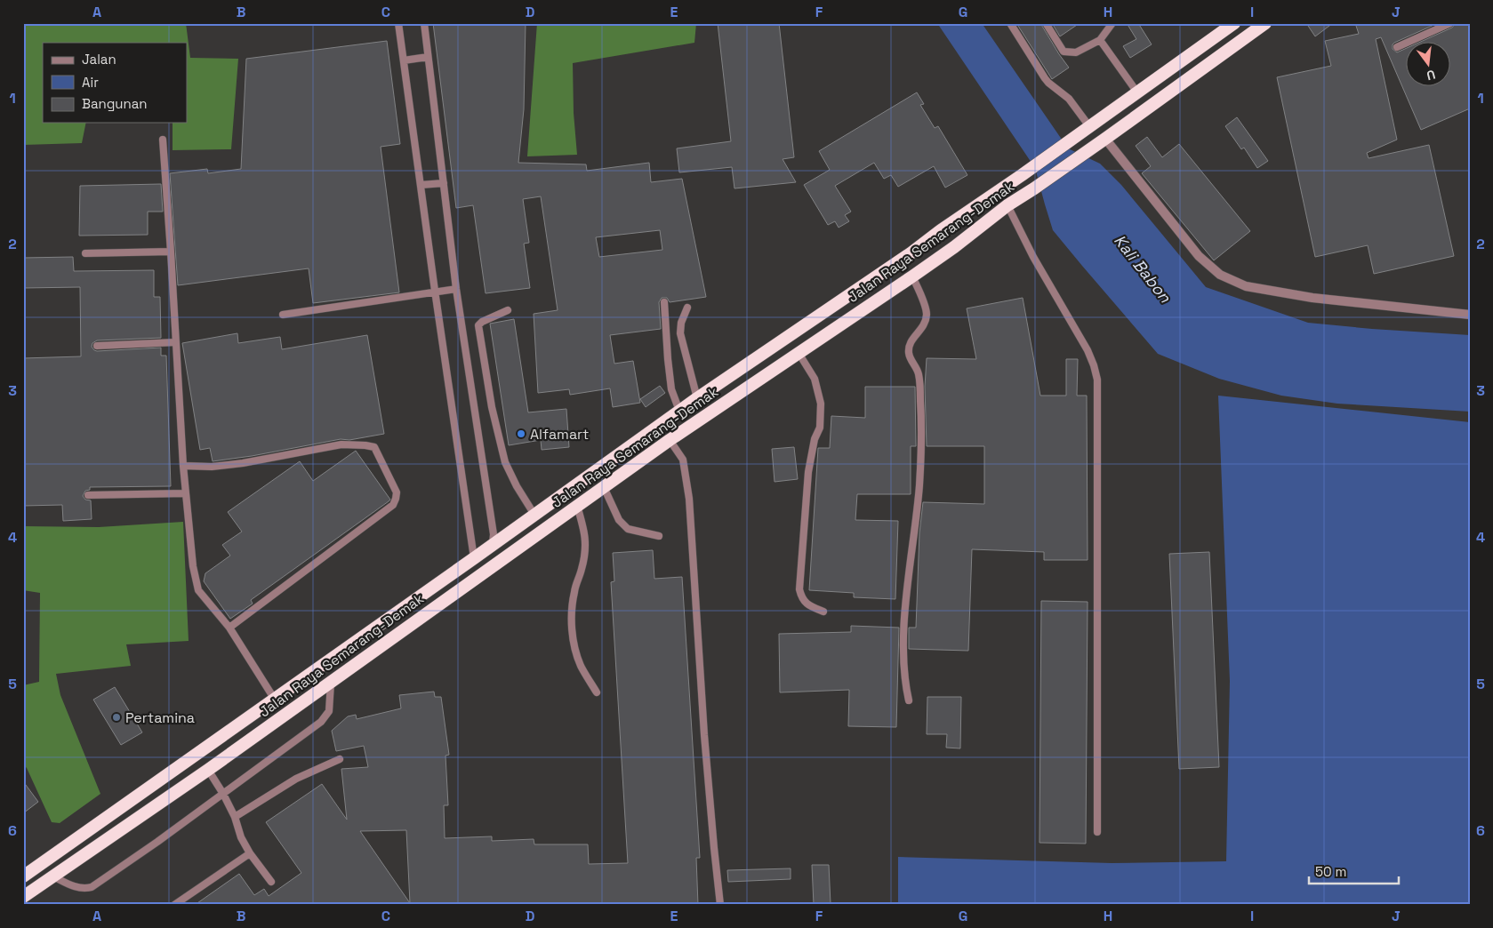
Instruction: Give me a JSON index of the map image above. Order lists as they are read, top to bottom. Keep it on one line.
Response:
{"streets":{"highway":["Jalan Raya Semarang-Demak"]},"water":["Kali Babon"],"places":["Alfamart","Pertamina"],"legend":["Jalan","Air","Bangunan"],"scale_bar":"50 m","north":"bottom","grid":{"columns":["A","B","C","D","E","F","G","H","I","J"],"rows":["1","2","3","4","5","6"]}}
